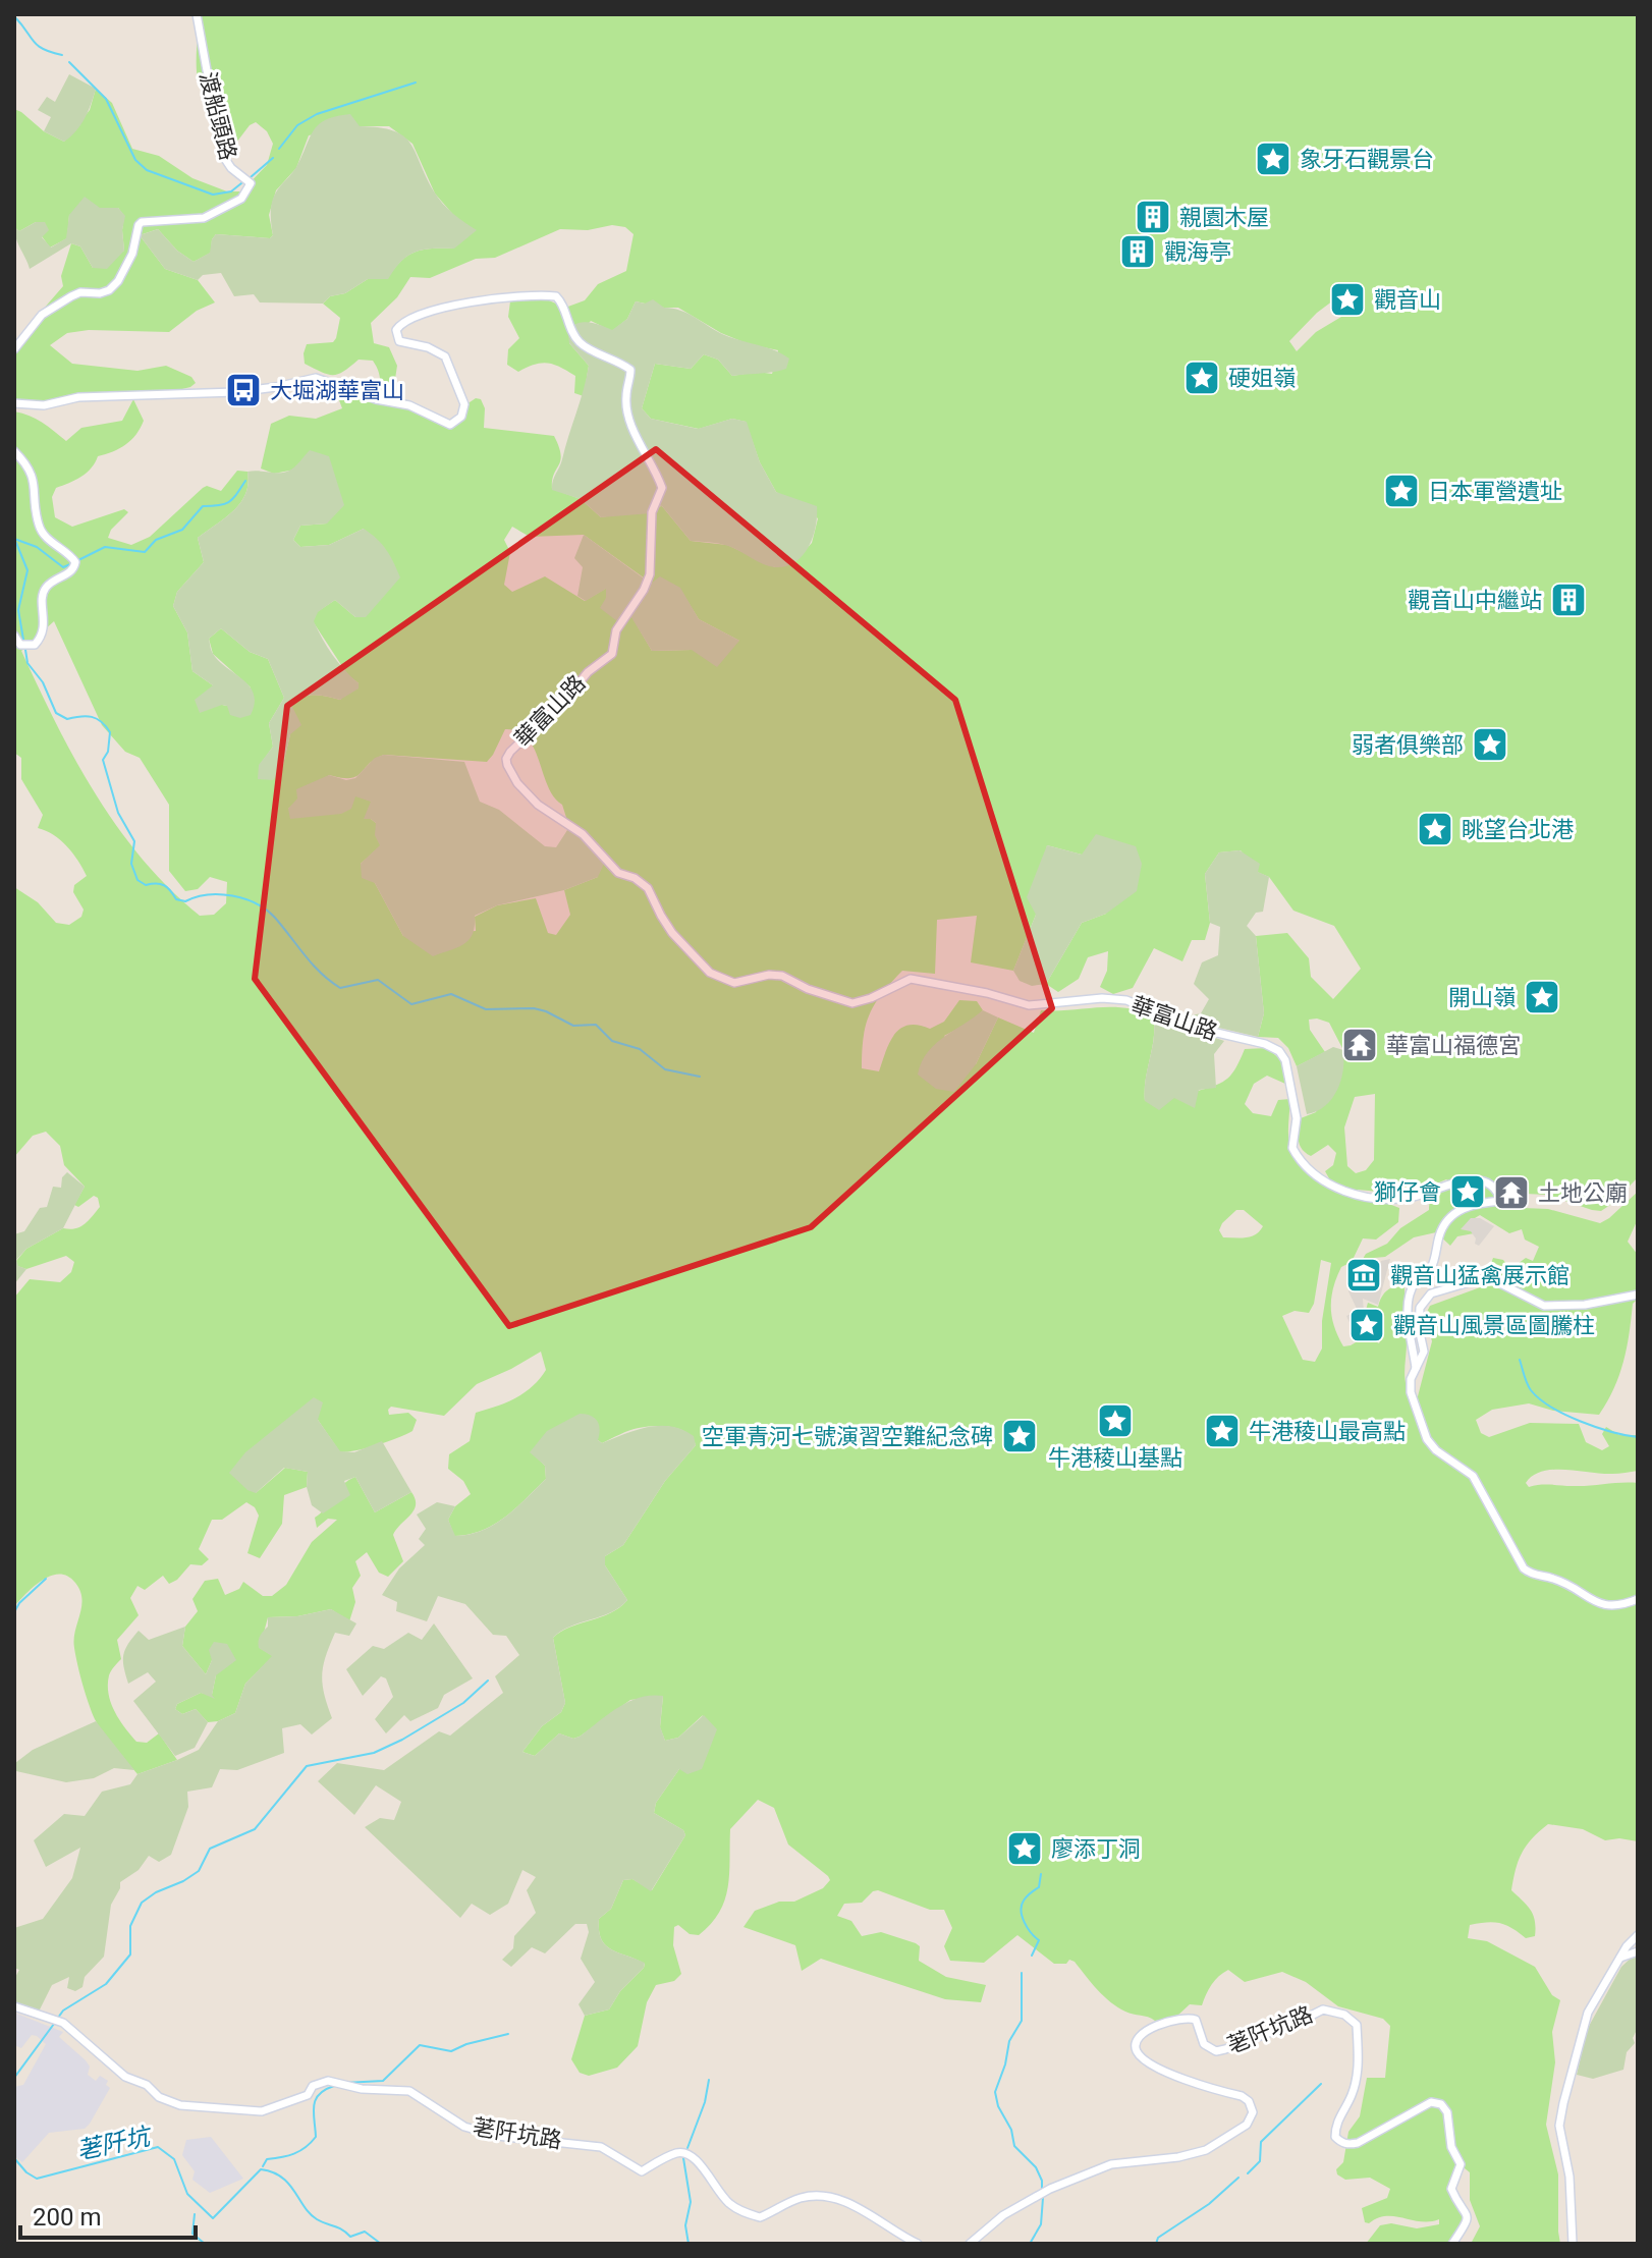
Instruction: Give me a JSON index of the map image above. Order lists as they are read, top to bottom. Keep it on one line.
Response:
{"streets":{"street":["渡船頭路","華富山路","荖阡坑路"]},"water":["荖阡坑"],"places":{"place":["象牙石觀景台","觀音山","硬姐嶺","日本軍營遺址","弱者俱樂部","眺望台北港","開山嶺","獅仔會","觀音山風景區圖騰柱","牛港稜山基點","牛港稜山最高點","空軍青河七號演習空難紀念碑","廖添丁洞"],"building":["親園木屋","觀海亭","觀音山中繼站"],"bus stop":["大堀湖華富山"],"temple":["華富山福德宮","土地公廟"],"museum":["觀音山猛禽展示館"]},"scale_bar":"200 m"}
